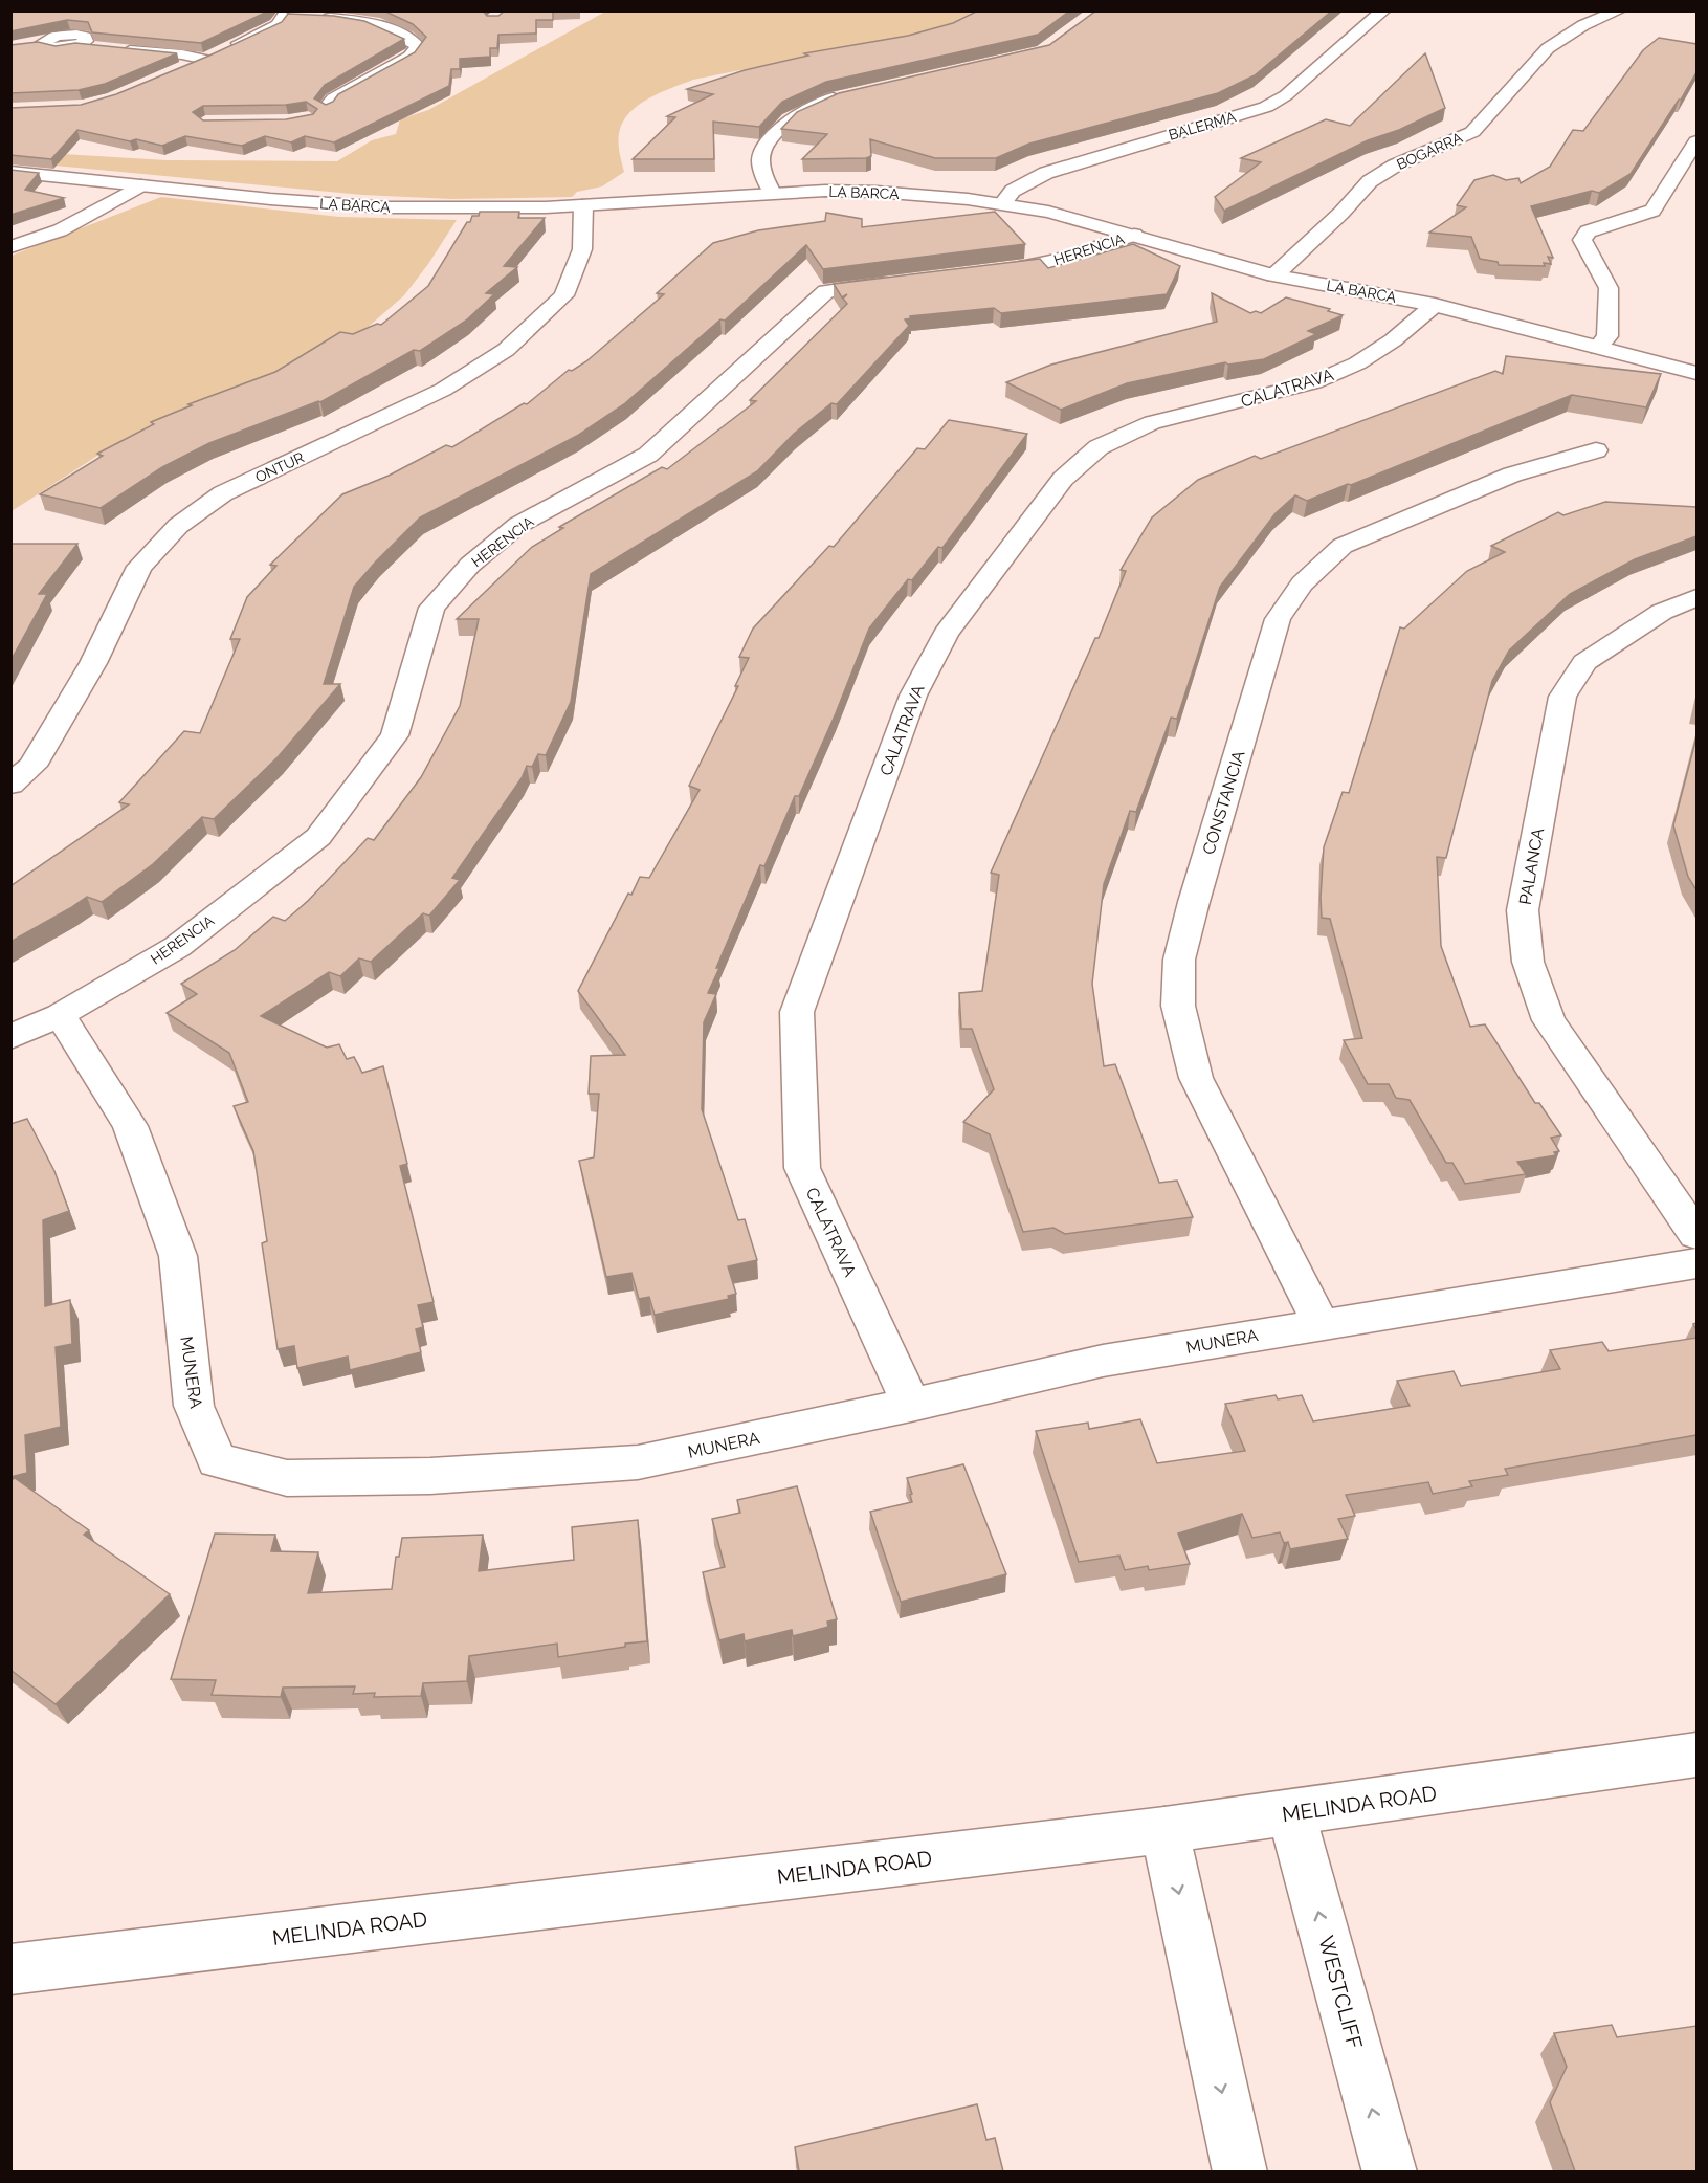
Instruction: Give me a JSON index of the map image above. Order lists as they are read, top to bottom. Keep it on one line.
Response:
{"streets":{"street":["BALERMA","BOGARRA","LA BARCA","HERENCIA","CALATRAVA","ONTUR","CONSTANCIA","PALANCA","MUNERA","MELINDA ROAD","WESTCLIFF"]},"crossings":[["BALERMA","LA BARCA"],["BOGARRA","LA BARCA"],["LA BARCA","HERENCIA"],["LA BARCA","CALATRAVA"],["LA BARCA","ONTUR"],["HERENCIA","MUNERA"],["CALATRAVA","MUNERA"],["CONSTANCIA","MUNERA"],["MELINDA ROAD","WESTCLIFF"]]}
